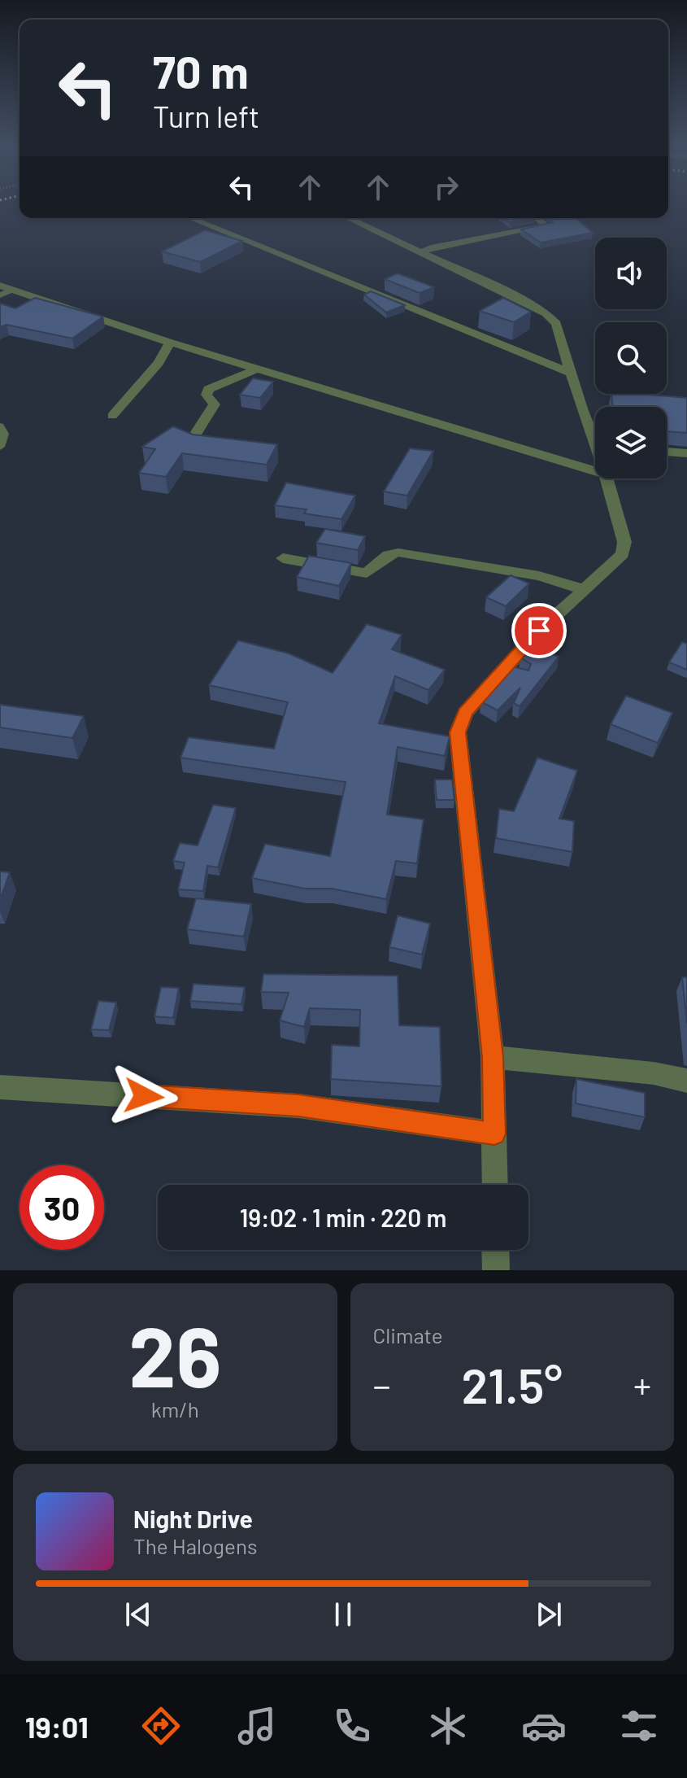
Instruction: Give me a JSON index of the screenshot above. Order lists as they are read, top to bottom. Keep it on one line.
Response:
{"page":{"turn":["70 m","Turn left"],"limit":"30","trip":"19:02 · 1 min · 220 m","tile":[["26","km/h"],"Climate"],"heat":["−","21.5°","+"],"song":["Night Drive","The Halogens"],"tabs":"19:01"}}
